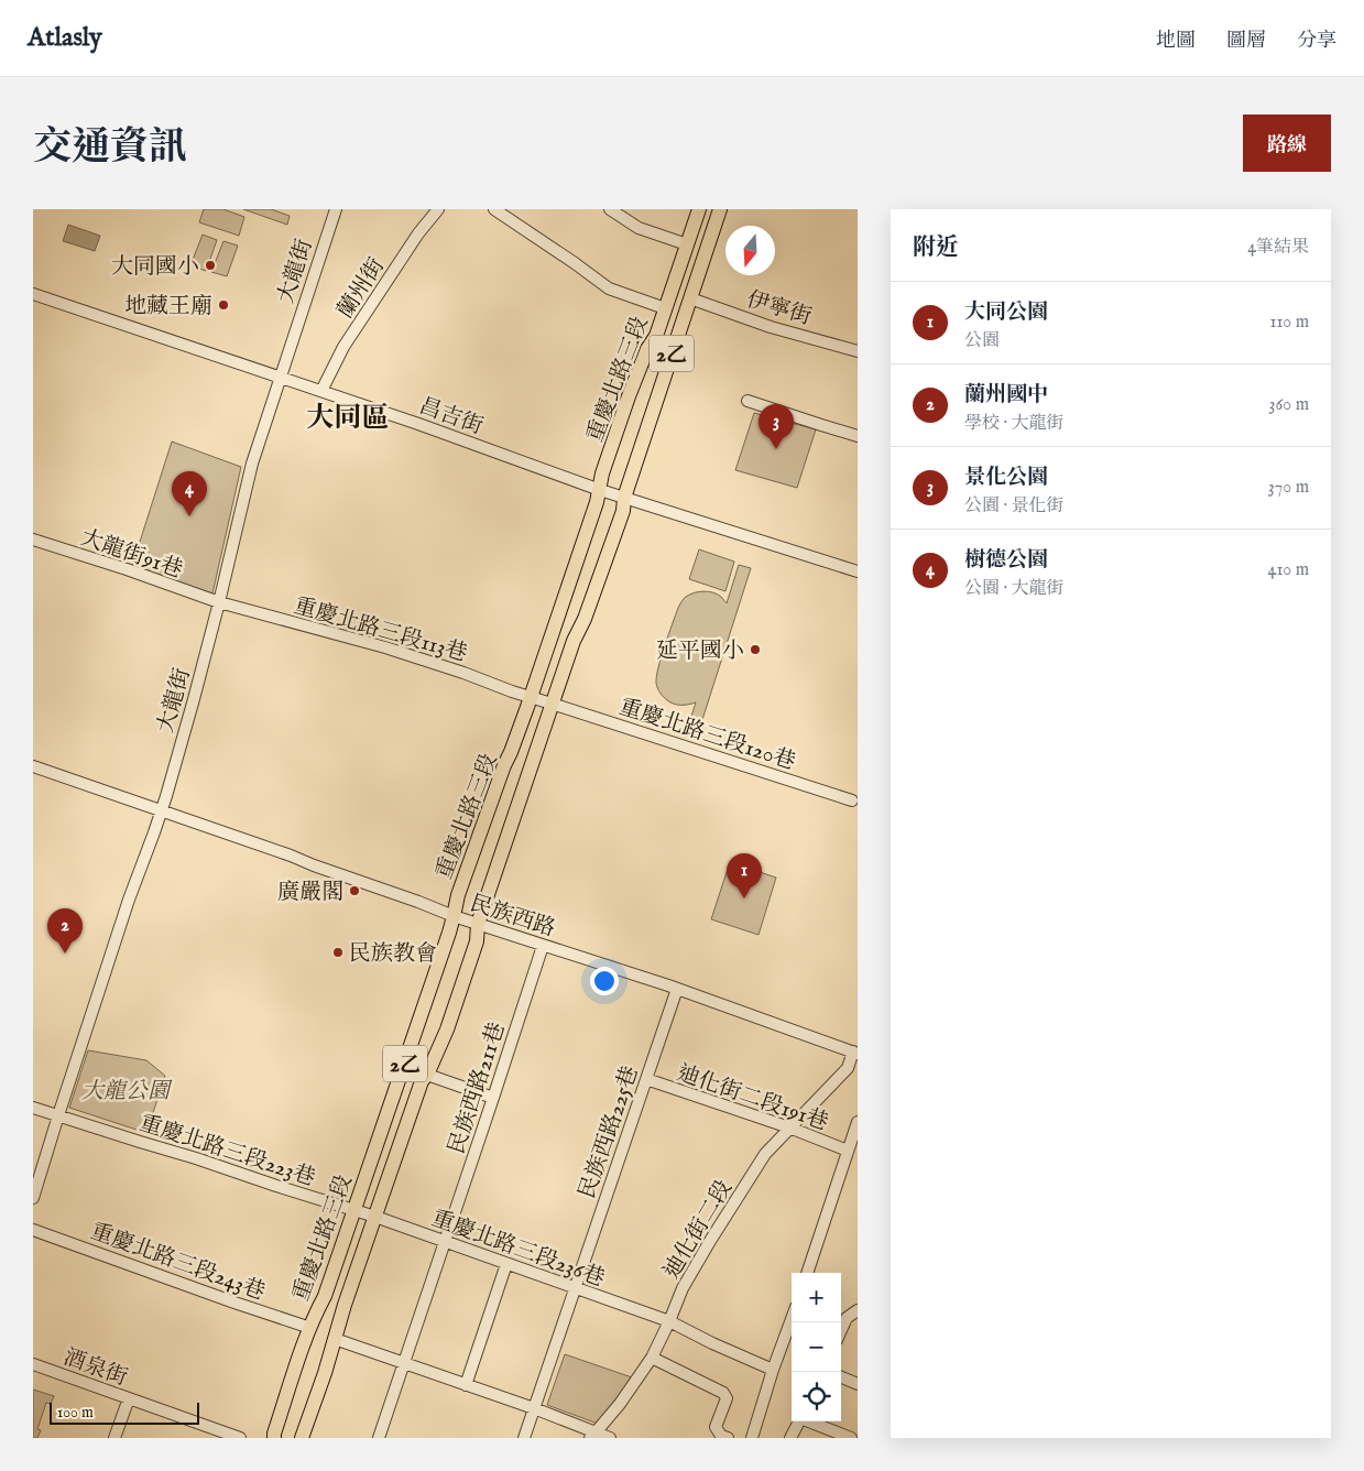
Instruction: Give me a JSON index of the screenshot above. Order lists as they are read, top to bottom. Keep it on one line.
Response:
{"streets":{"main road":["2乙","重慶北路三段"],"street":["大龍街","蘭州街","伊寧街","昌吉街","大龍街91巷","重慶北路三段113巷","重慶北路三段120巷","民族西路","民族西路211巷","迪化街二段191巷","民族西路225巷","重慶北路三段223巷","迪化街二段","重慶北路三段236巷","重慶北路三段243巷","酒泉街"]},"crossings":[["大龍街","昌吉街"],["大龍街","大龍街91巷"],["大龍街","重慶北路三段113巷"],["大龍街","民族西路"],["大龍街","重慶北路三段223巷"],["蘭州街","昌吉街"],["伊寧街","重慶北路三段"],["重慶北路三段","昌吉街"],["重慶北路三段","重慶北路三段113巷"],["重慶北路三段","重慶北路三段120巷"],["重慶北路三段","民族西路"],["重慶北路三段","重慶北路三段223巷"],["重慶北路三段","重慶北路三段236巷"],["重慶北路三段","重慶北路三段243巷"],["大龍街91巷","重慶北路三段113巷"],["重慶北路三段113巷","重慶北路三段120巷"],["民族西路","民族西路211巷"],["民族西路","民族西路225巷"],["民族西路","迪化街二段"],["民族西路211巷","重慶北路三段236巷"],["迪化街二段191巷","民族西路225巷"],["迪化街二段191巷","迪化街二段"],["民族西路225巷","重慶北路三段236巷"],["重慶北路三段223巷","重慶北路三段236巷"],["迪化街二段","重慶北路三段236巷"]],"districts":["大同區"],"parks":["大龍公園"],"places":["大同國小","地藏王廟","延平國小","廣嚴閣","民族教會"],"scale_bar":"100 m","north":"bottom","page":{"header":"Atlasly","nav":["地圖","圖層","分享"],"title":"交通資訊","buttons":"路線","heading":["附近","4筆結果"],"list":[{"mark":"1","name":"大同公園","note":"公園","value":"110 m"},{"mark":"2","name":"蘭州國中","note":"學校 · 大龍街","value":"360 m"},{"mark":"3","name":"景化公園","note":"公園 · 景化街","value":"370 m"},{"mark":"4","name":"樹德公園","note":"公園 · 大龍街","value":"410 m"}],"pins":["3","4","1","2"],"map_buttons":["+","−"],"scale":"100 m"}}
